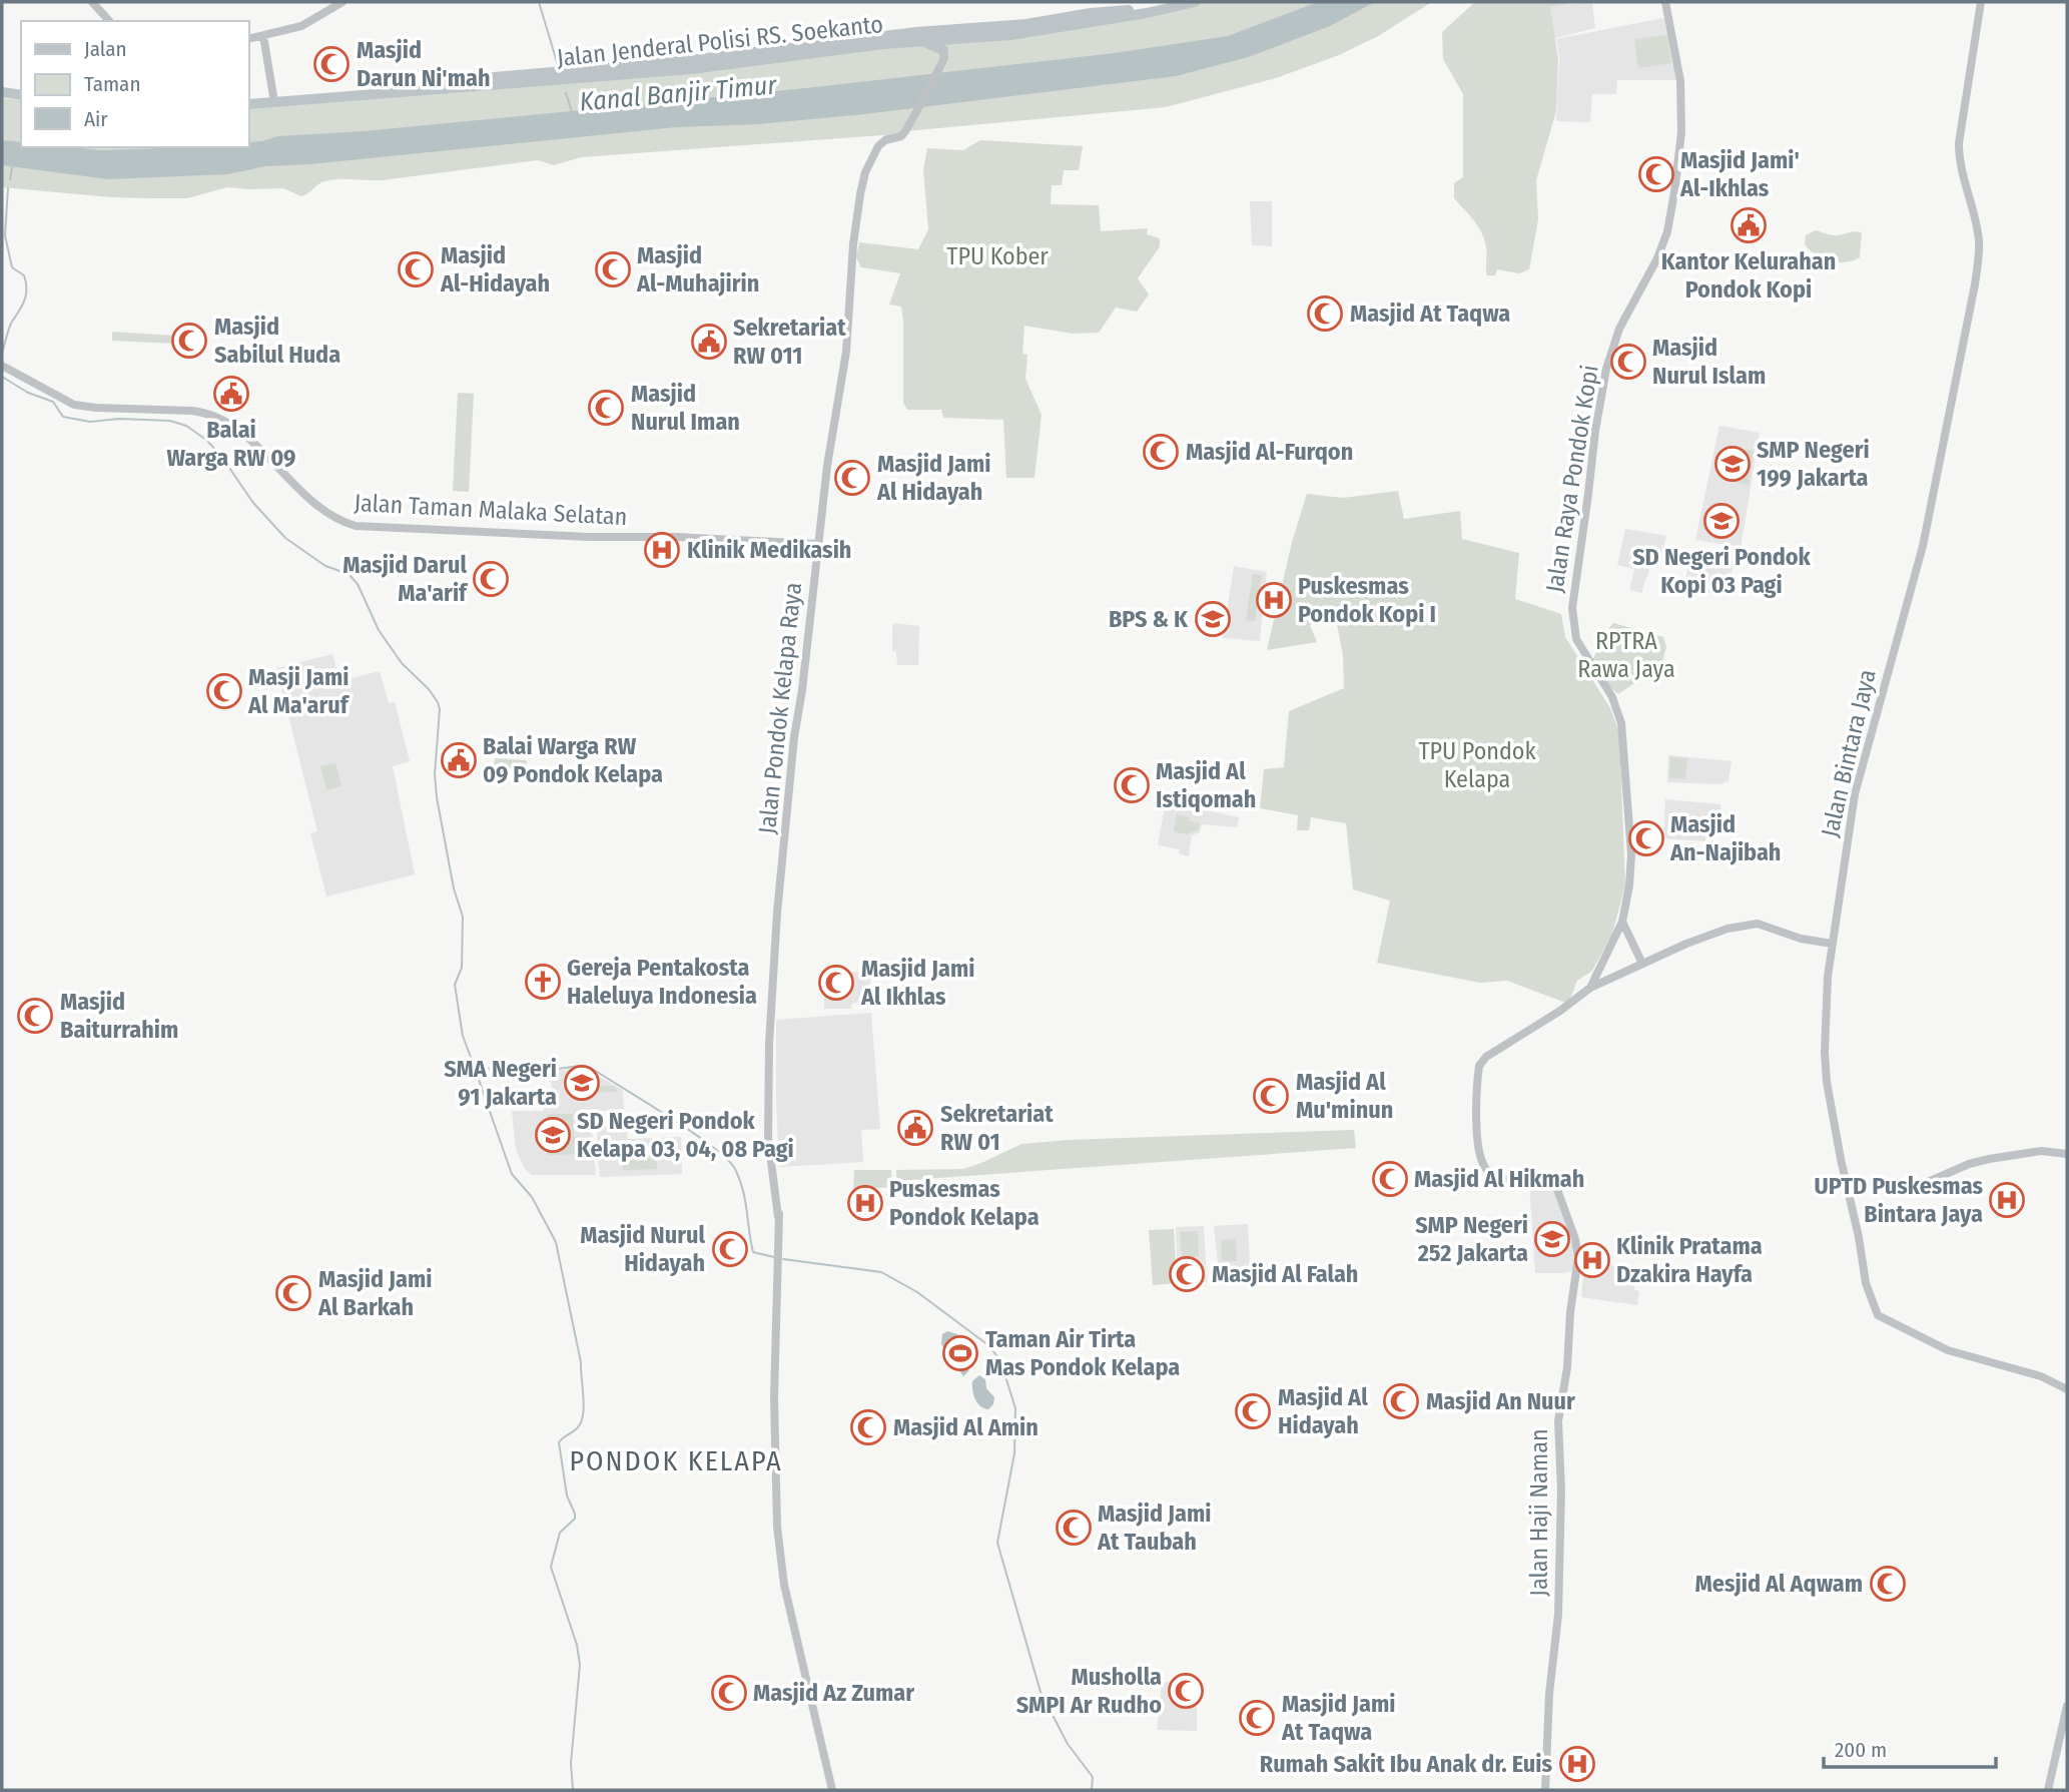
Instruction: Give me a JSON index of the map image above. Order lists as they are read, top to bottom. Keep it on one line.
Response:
{"streets":{"main road":["Jalan Jenderal Polisi RS. Soekanto"],"street":["Jalan Raya Pondok Kopi","Jalan Taman Malaka Selatan","Jalan Pondok Kelapa Raya","Jalan Bintara Jaya","Jalan Haji Naman"]},"crossings":[["Jalan Jenderal Polisi RS. Soekanto","Jalan Pondok Kelapa Raya"],["Jalan Raya Pondok Kopi","Jalan Haji Naman"],["Jalan Taman Malaka Selatan","Jalan Pondok Kelapa Raya"],["Jalan Bintara Jaya","Jalan Haji Naman"]],"districts":["PONDOK KELAPA"],"water":["Kanal Banjir Timur"],"parks":["TPU Kober","RPTRA Rawa Jaya","TPU Pondok Kelapa"],"places":{"mosque":["Masjid Darun Ni'mah","Masjid Jami' Al-Ikhlas","Masjid Al-Hidayah","Masjid Al-Muhajirin","Masjid At Taqwa","Masjid Sabilul Huda","Masjid Nurul Islam","Masjid Nurul Iman","Masjid Al-Furqon","Masjid Jami Al Hidayah","Masjid Darul Ma'arif","Masji Jami Al Ma'aruf","Masjid Al Istiqomah","Masjid An-Najibah","Masjid Jami Al Ikhlas","Masjid Baiturrahim","Masjid Al Mu'minun","Masjid Al Hikmah","Masjid Nurul Hidayah","Masjid Al Falah","Masjid Jami Al Barkah","Masjid An Nuur","Masjid Al Hidayah","Masjid Al Amin","Masjid Jami At Taubah","Mesjid Al Aqwam","Musholla SMPI Ar Rudho","Masjid Az Zumar","Masjid Jami At Taqwa"],"public building":["Kantor Kelurahan Pondok Kopi","Sekretariat RW 011","Balai Warga RW 09","Balai Warga RW 09 Pondok Kelapa","Sekretariat RW 01"],"school or university":["SMP Negeri 199 Jakarta","SD Negeri Pondok Kopi 03 Pagi","BPS & K","SMA Negeri 91 Jakarta","SD Negeri Pondok Kelapa 03, 04, 08 Pagi","SMP Negeri 252 Jakarta"],"hospital":["Klinik Medikasih","Puskesmas Pondok Kopi I","UPTD Puskesmas Bintara Jaya","Puskesmas Pondok Kelapa","Klinik Pratama Dzakira Hayfa","Rumah Sakit Ibu Anak dr. Euis"],"church":["Gereja Pentakosta Haleluya Indonesia"],"sports":["Taman Air Tirta Mas Pondok Kelapa"]},"legend":["Jalan","Taman","Air"],"scale_bar":"200 m"}
